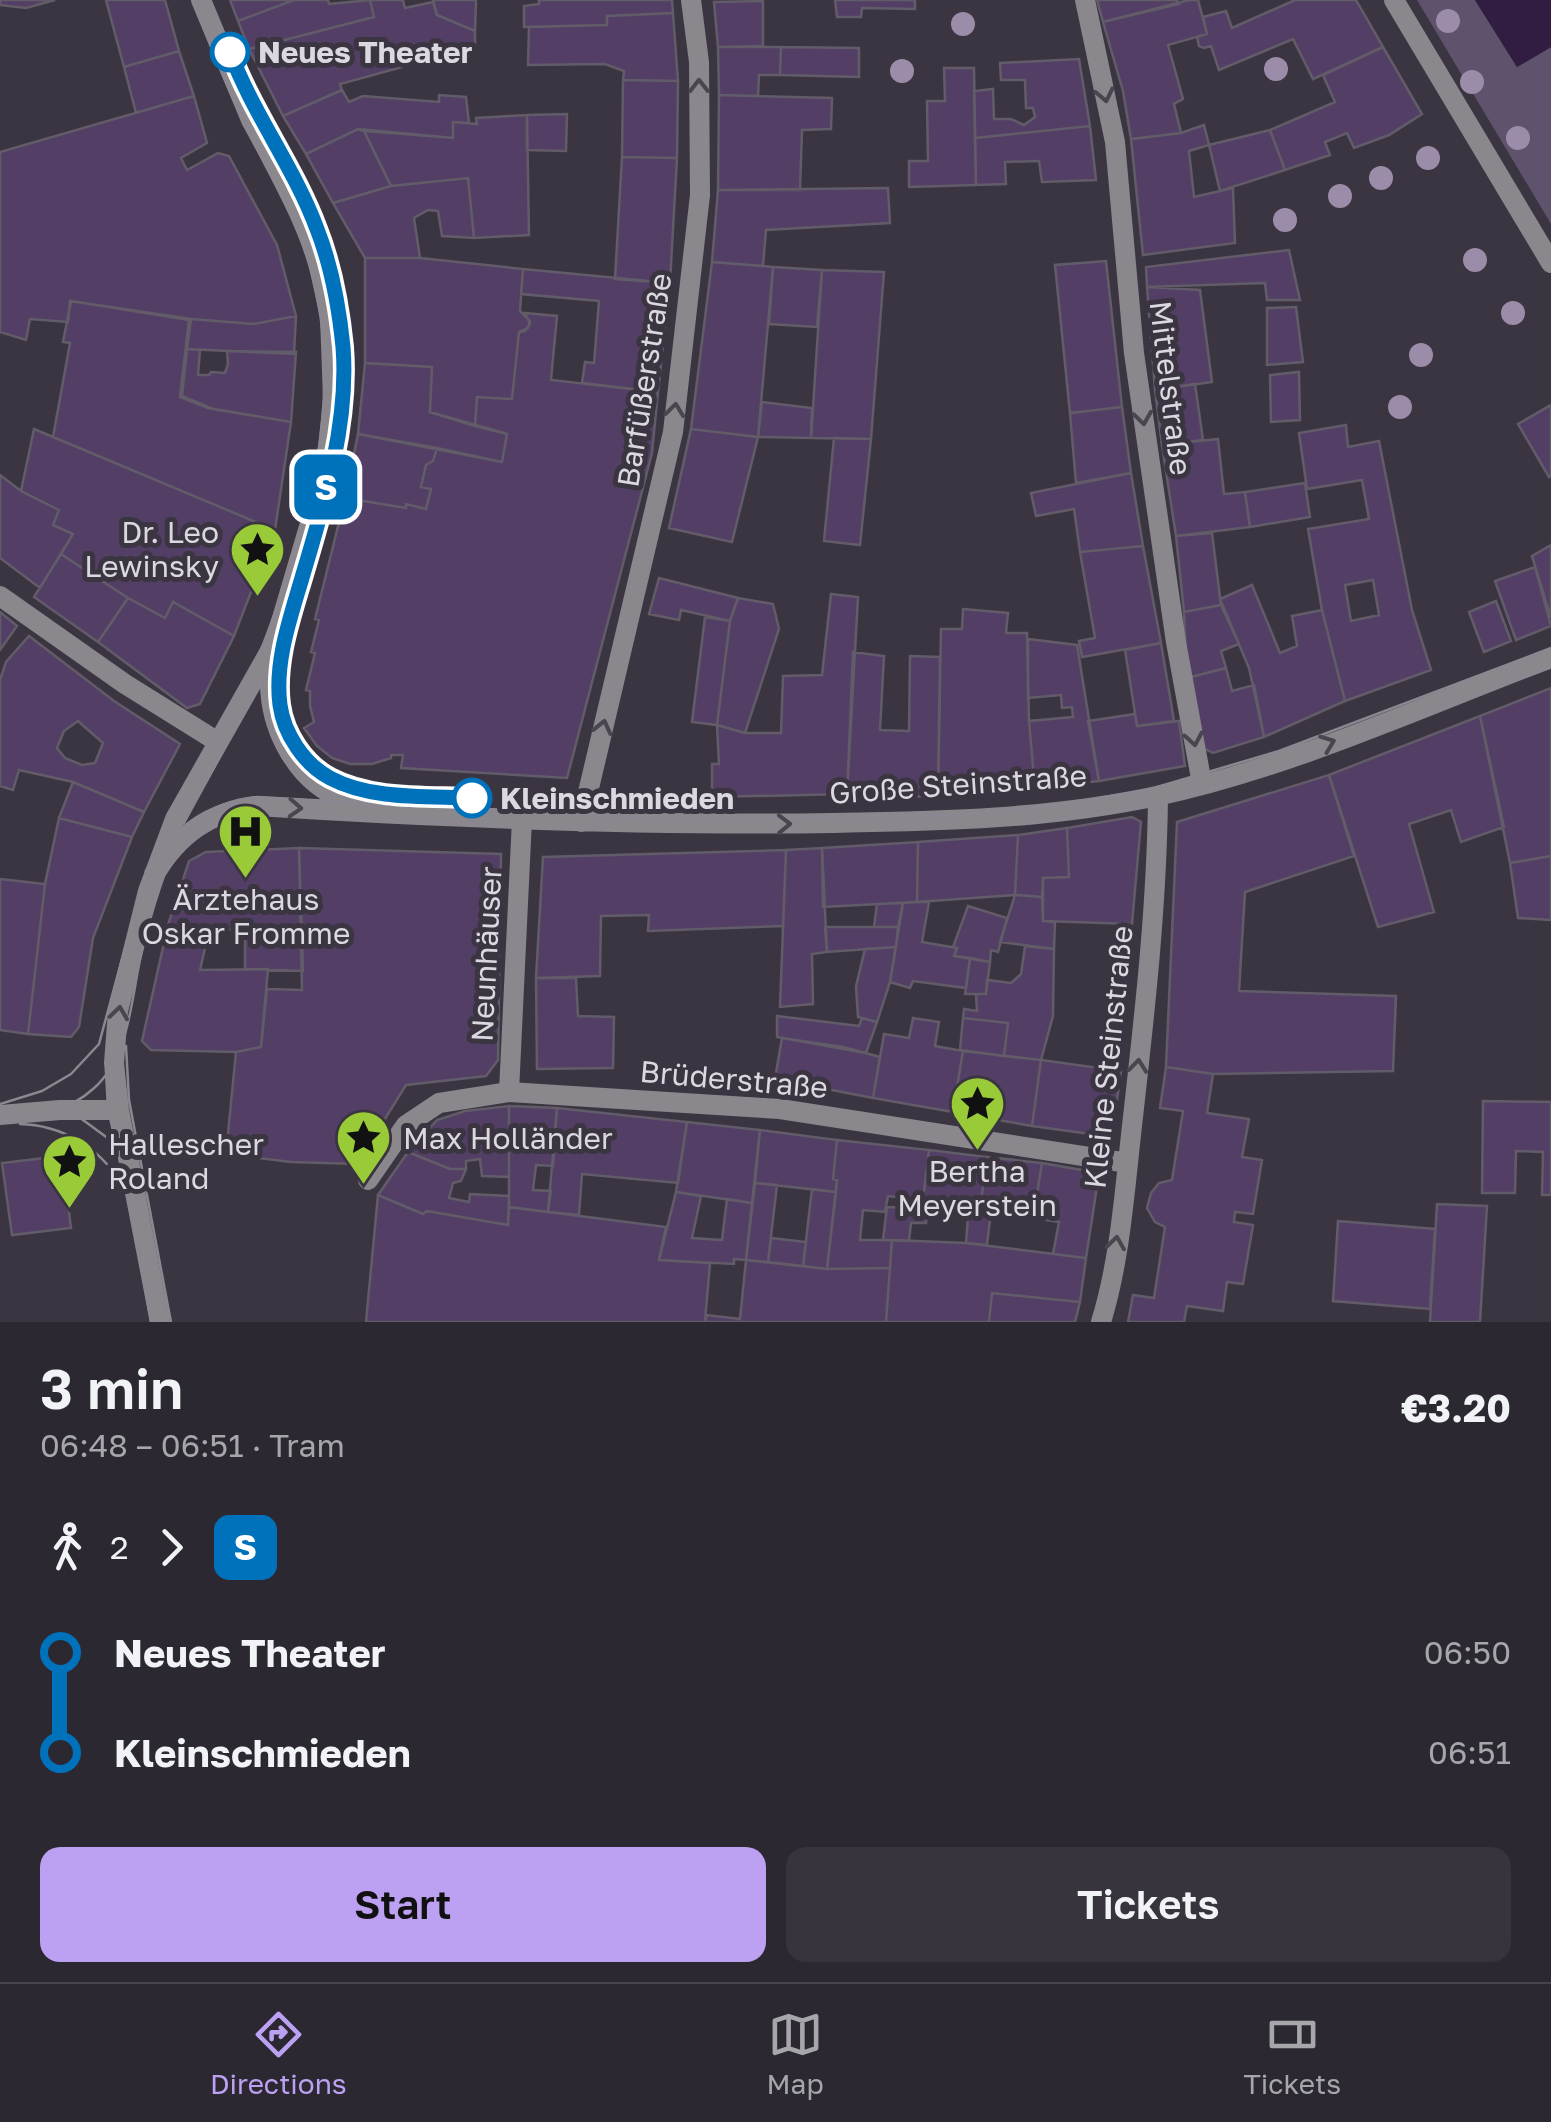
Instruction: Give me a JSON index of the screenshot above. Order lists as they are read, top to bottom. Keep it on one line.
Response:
{"streets":{"street":["Barfüßerstraße","Mittelstraße","Große Steinstraße","Neunhäuser","Kleine Steinstraße","Brüderstraße"]},"crossings":[["Barfüßerstraße","Große Steinstraße"],["Mittelstraße","Große Steinstraße"],["Große Steinstraße","Neunhäuser"],["Große Steinstraße","Kleine Steinstraße"],["Neunhäuser","Brüderstraße"],["Kleine Steinstraße","Brüderstraße"]],"one_way":["Barfüßerstraße","Mittelstraße","Große Steinstraße","Kleine Steinstraße"],"places":{"other":["Neues Theater","Kleinschmieden"],"place":["Dr. Leo Lewinsky","Bertha Meyerstein","Max Holländer","Hallescher Roland"],"hospital":["Ärztehaus Oskar Fromme"]},"lines":["tram line S"],"page":{"on_map":"S","heading":["3 min","06:48 – 06:51 · Tram","€3.20"],"legs":["2","S"],"list":[{"name":"Neues Theater","value":"06:50"},{"name":"Kleinschmieden","value":"06:51"}],"buttons":["Start","Tickets"],"tabs":["Directions","Map","Tickets"]}}
